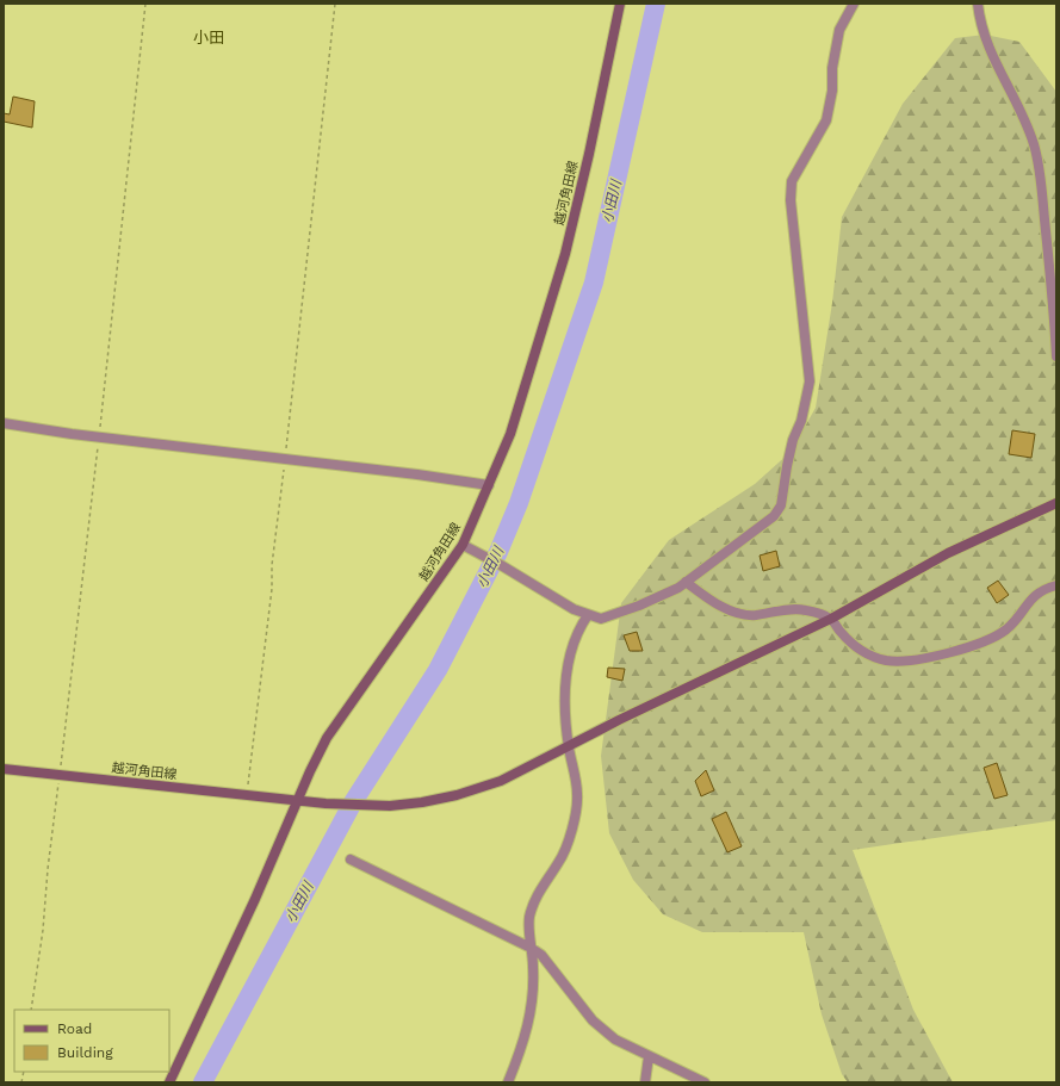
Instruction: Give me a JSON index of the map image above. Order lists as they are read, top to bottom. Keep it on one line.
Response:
{"streets":{"main road":["越河角田線"]},"districts":["小田"],"water":["小田川"],"legend":["Road","Building"]}
